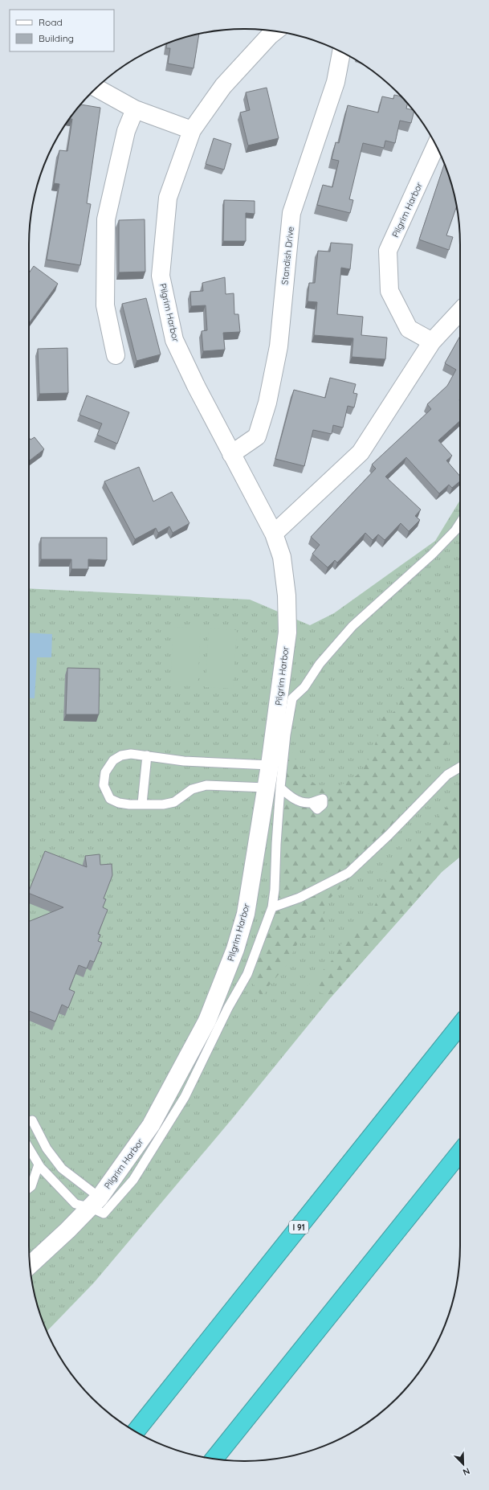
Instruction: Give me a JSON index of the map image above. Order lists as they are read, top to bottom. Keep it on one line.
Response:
{"streets":{"highway":["I 91"],"street":["Pilgrim Harbor","Standish Drive"]},"crossings":[["Pilgrim Harbor","Standish Drive"]],"legend":["Road","Building"],"north":"bottom right"}
